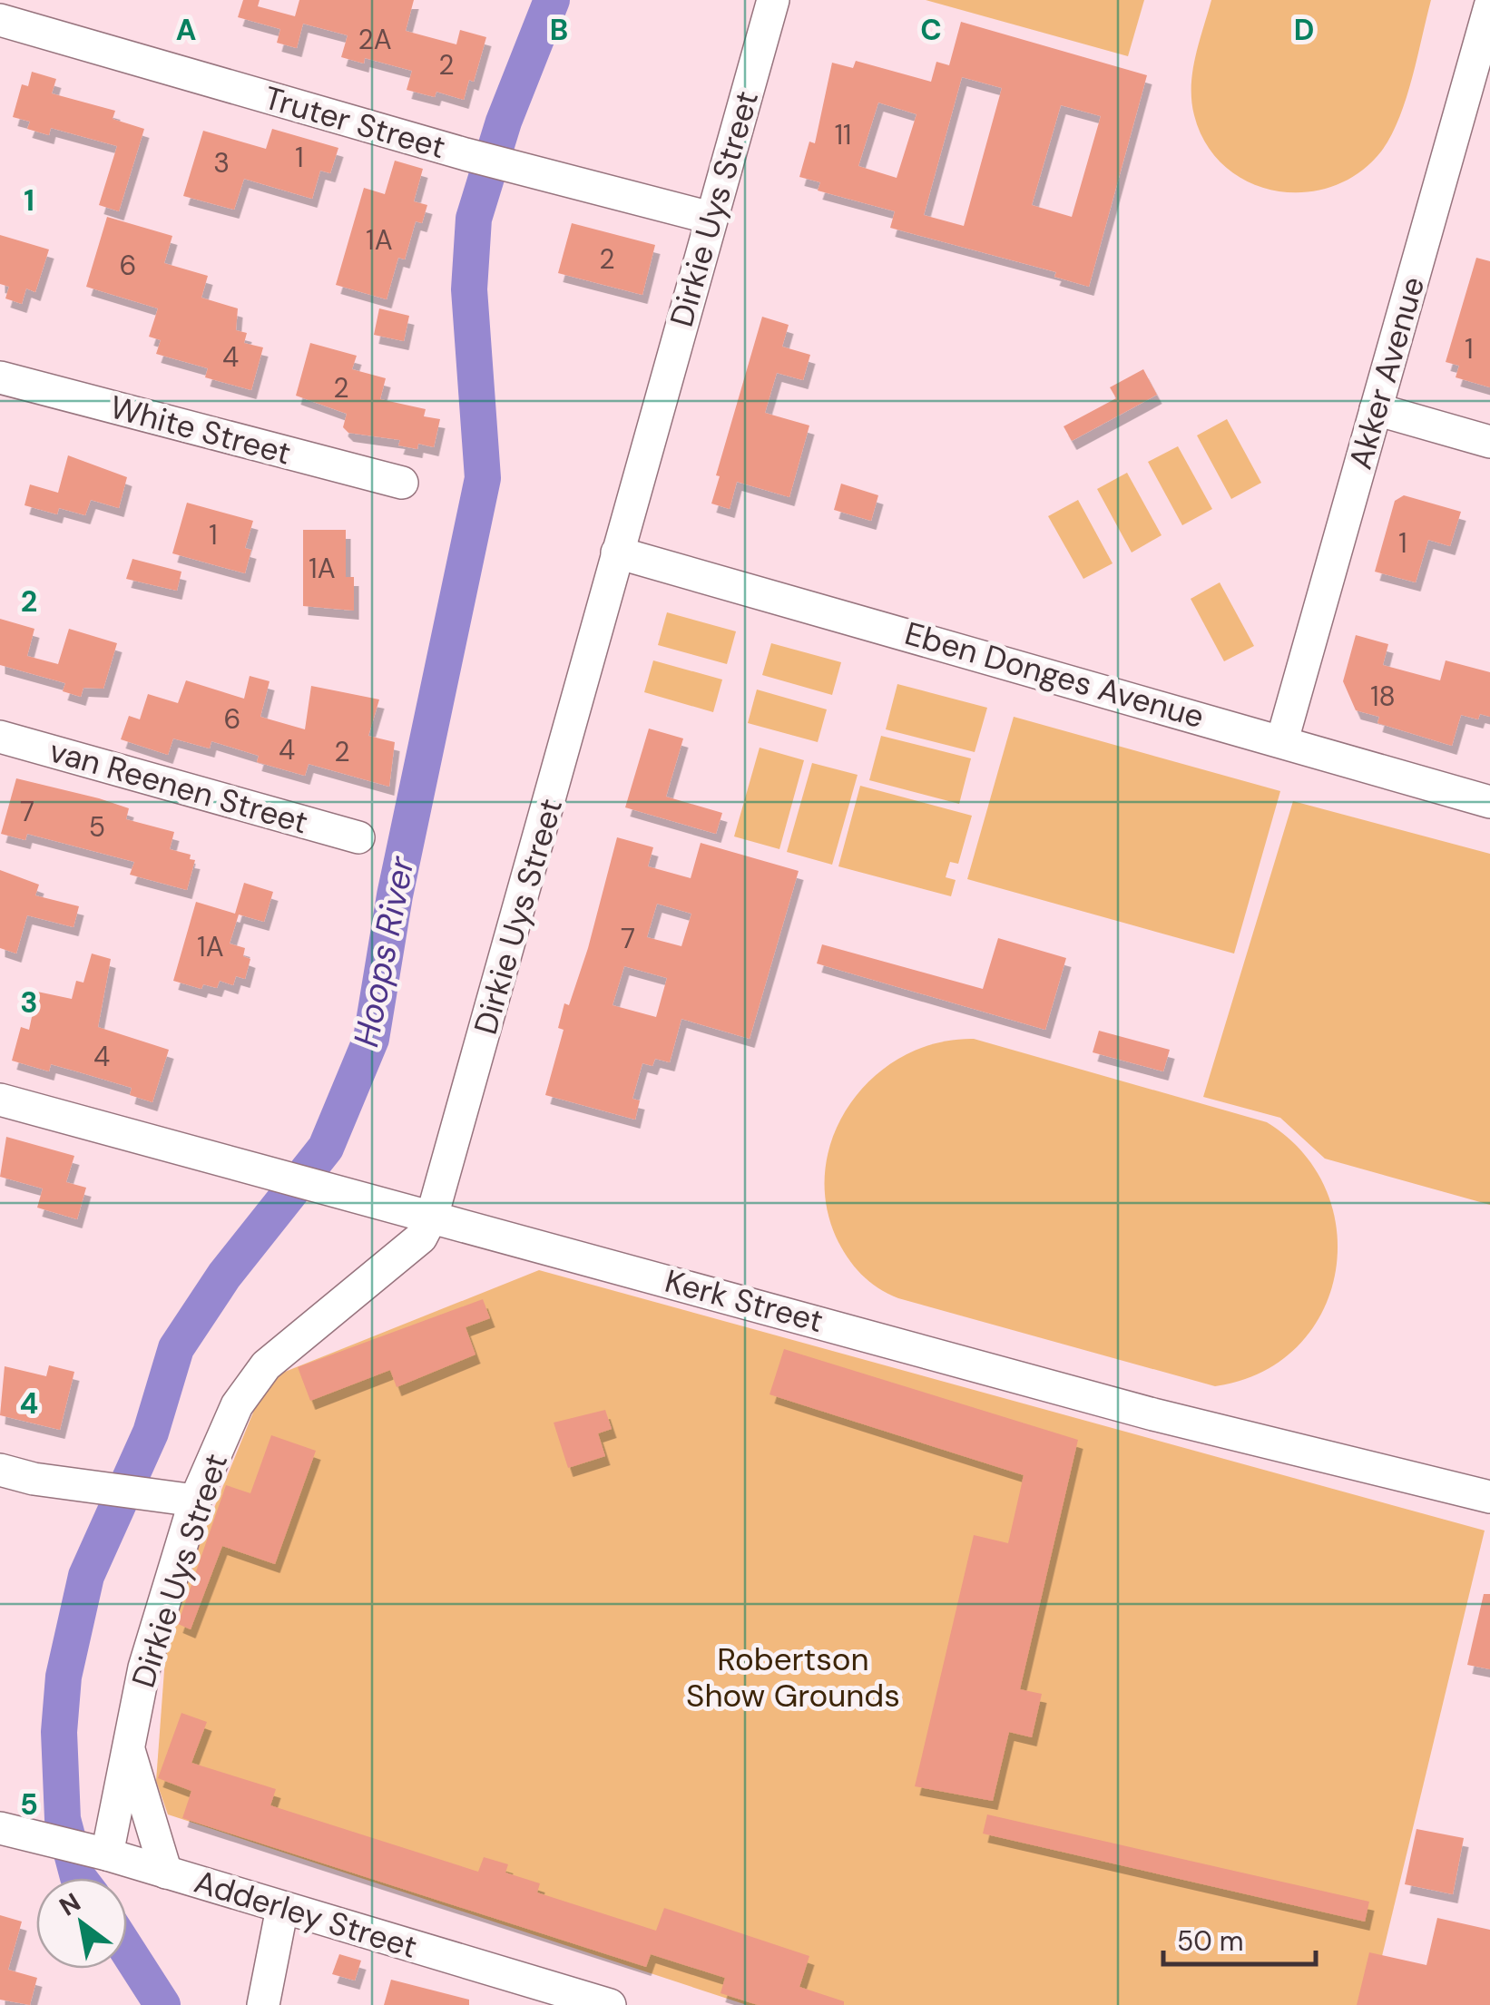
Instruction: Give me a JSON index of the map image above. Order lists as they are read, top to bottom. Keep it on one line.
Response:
{"streets":{"street":["Truter Street","Dirkie Uys Street","Akker Avenue","White Street","Eben Donges Avenue","van Reenen Street","Kerk Street","Adderley Street"]},"crossings":[["Truter Street","Dirkie Uys Street"],["Dirkie Uys Street","Eben Donges Avenue"],["Dirkie Uys Street","Kerk Street"],["Dirkie Uys Street","Adderley Street"],["Akker Avenue","Eben Donges Avenue"]],"water":["Hoops River"],"parks":["Robertson Show Grounds"],"house_numbers":["2A","2","11","1","3","1A","2","6","1","4","2","1","1","1A","18","6","4","2","7","5","7","1A","4"],"scale_bar":"50 m","north":"top left","grid":{"columns":["A","B","C","D"],"rows":["1","2","3","4","5"]}}
